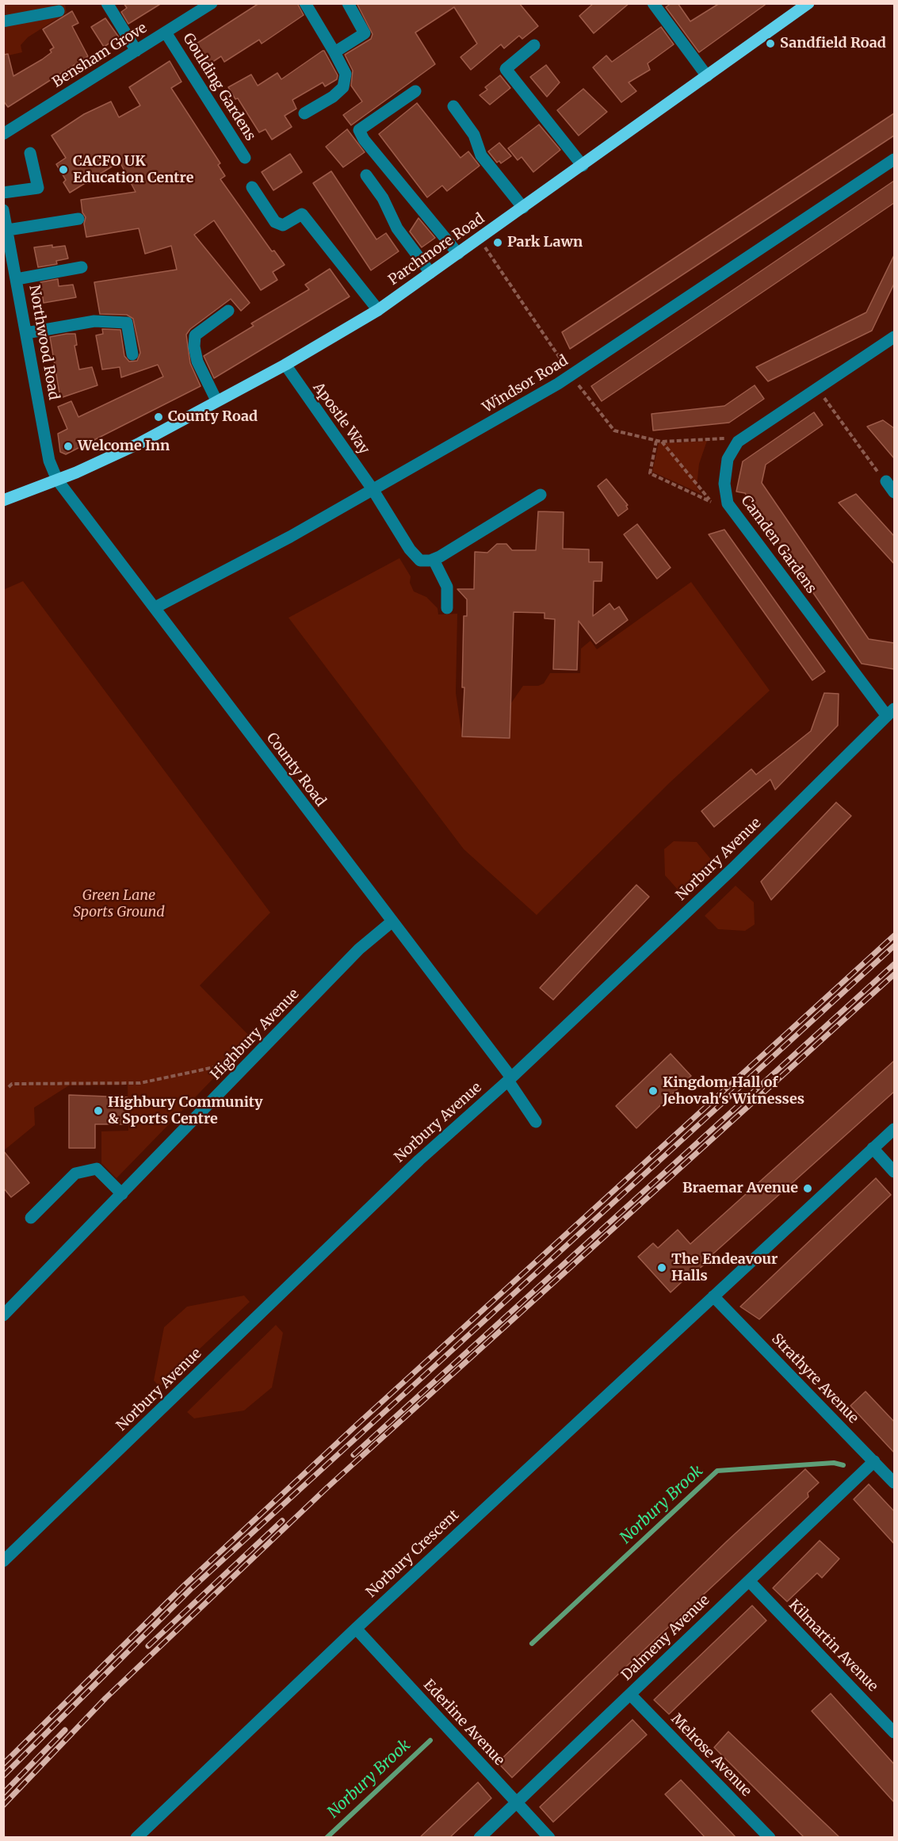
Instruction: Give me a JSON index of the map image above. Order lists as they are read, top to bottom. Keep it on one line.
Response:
{"streets":{"main road":["Parchmore Road"],"street":["Bensham Grove","Goulding Gardens","Northwood Road","Windsor Road","Apostle Way","Camden Gardens","County Road","Norbury Avenue","Highbury Avenue","Strathyre Avenue","Norbury Crescent","Dalmeny Avenue","Kilmartin Avenue","Ederline Avenue","Melrose Avenue"]},"crossings":[["Bensham Grove","Goulding Gardens"],["Parchmore Road","Northwood Road"],["Parchmore Road","Apostle Way"],["Parchmore Road","County Road"],["Northwood Road","County Road"],["Windsor Road","Apostle Way"],["Windsor Road","County Road"],["Camden Gardens","Norbury Avenue"],["County Road","Norbury Avenue"],["County Road","Highbury Avenue"],["Strathyre Avenue","Norbury Crescent"],["Strathyre Avenue","Dalmeny Avenue"],["Norbury Crescent","Ederline Avenue"],["Dalmeny Avenue","Kilmartin Avenue"],["Dalmeny Avenue","Ederline Avenue"],["Dalmeny Avenue","Melrose Avenue"]],"water":["Norbury Brook"],"parks":["Green Lane Sports Ground"],"places":["Sandfield Road","CACFO UK Education Centre","Park Lawn","County Road","Welcome Inn","Kingdom Hall of Jehovah's Witnesses","Highbury Community & Sports Centre","Braemar Avenue","The Endeavour Halls"]}
